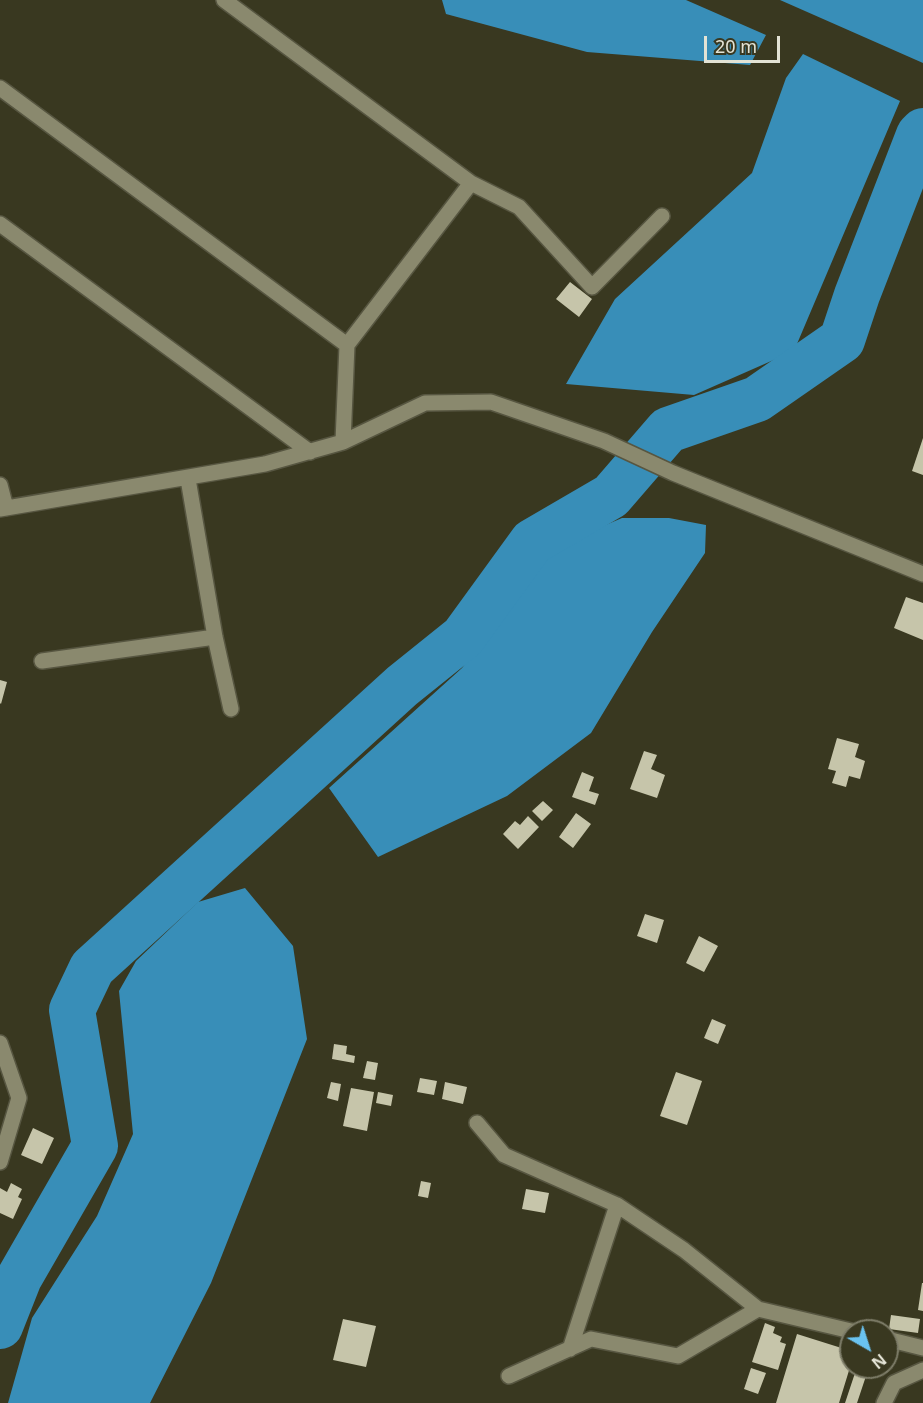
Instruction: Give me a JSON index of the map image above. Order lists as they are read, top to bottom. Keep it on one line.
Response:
{"scale_bar":"20 m","north":"bottom right"}
